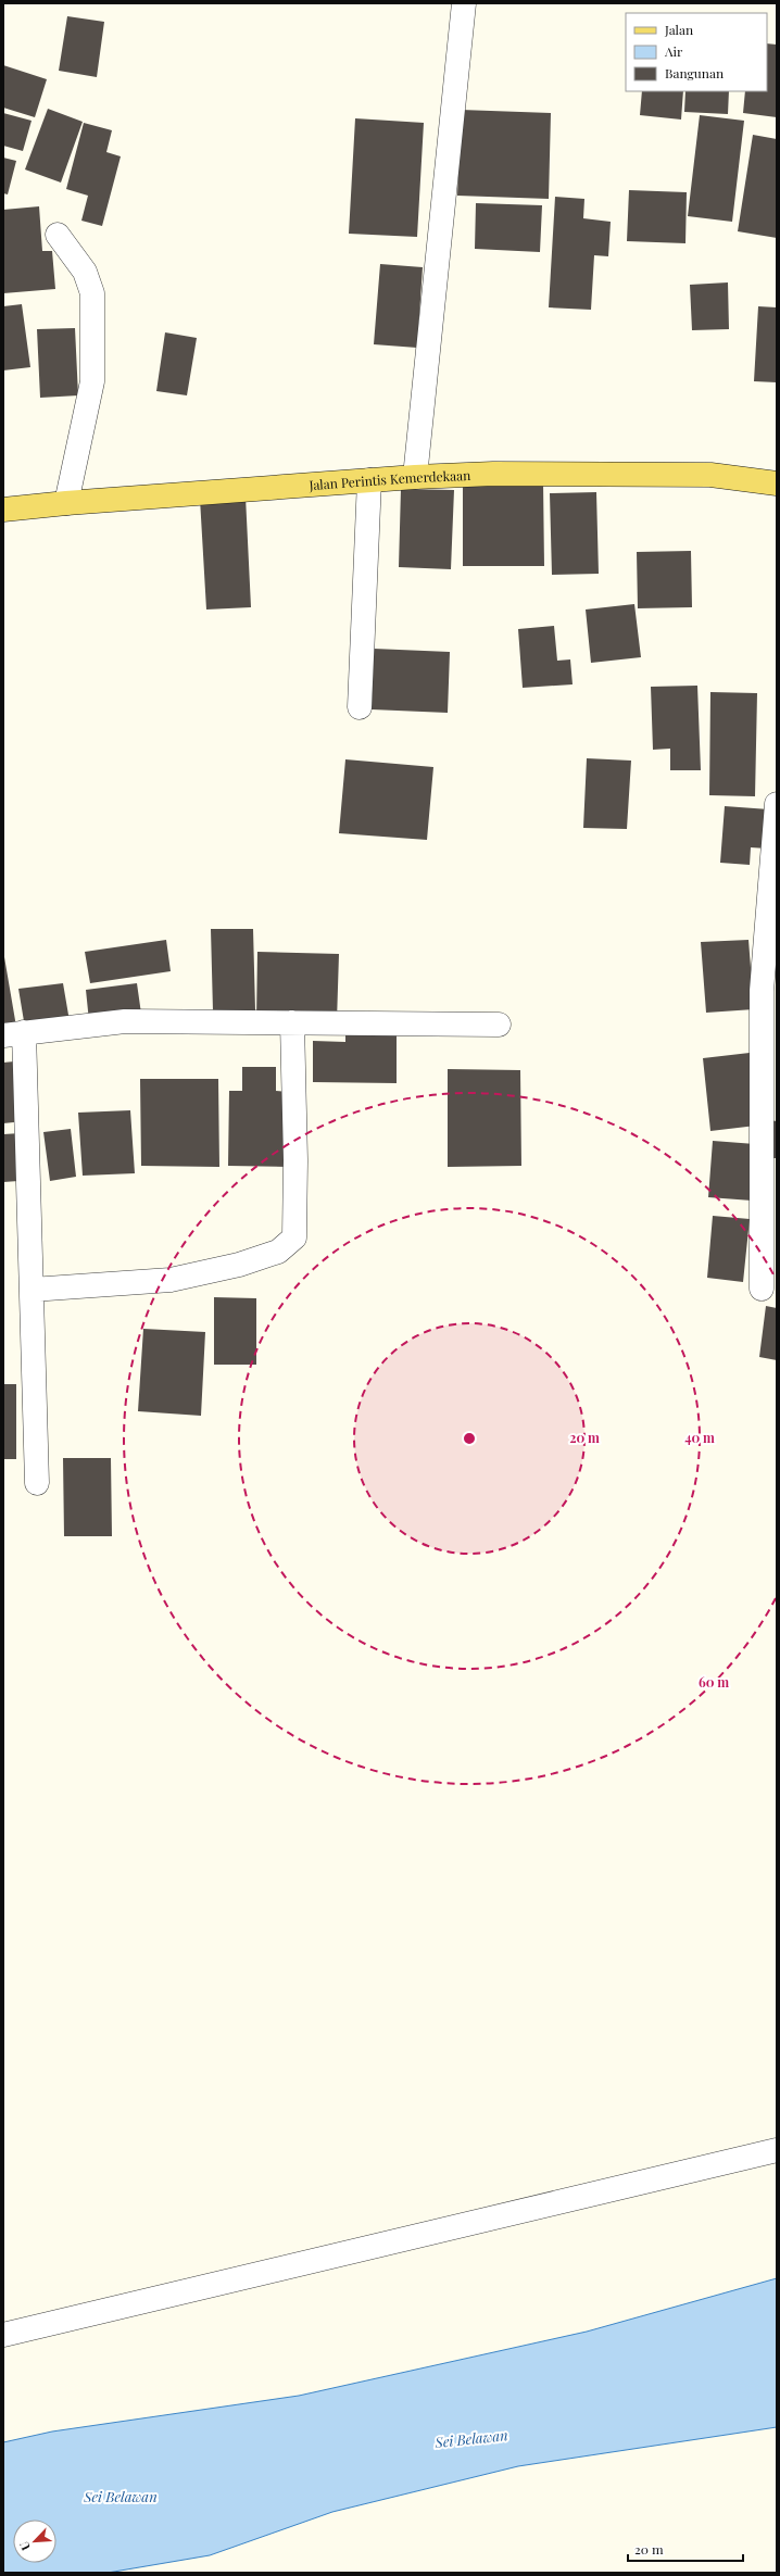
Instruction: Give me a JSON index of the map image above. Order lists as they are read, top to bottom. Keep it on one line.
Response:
{"streets":{"main road":["Jalan Perintis Kemerdekaan"]},"water":["Sei Belawan"],"legend":["Jalan","Air","Bangunan"],"scale_bar":"20 m","north":"bottom left","rings":["20 m","40 m","60 m"]}
